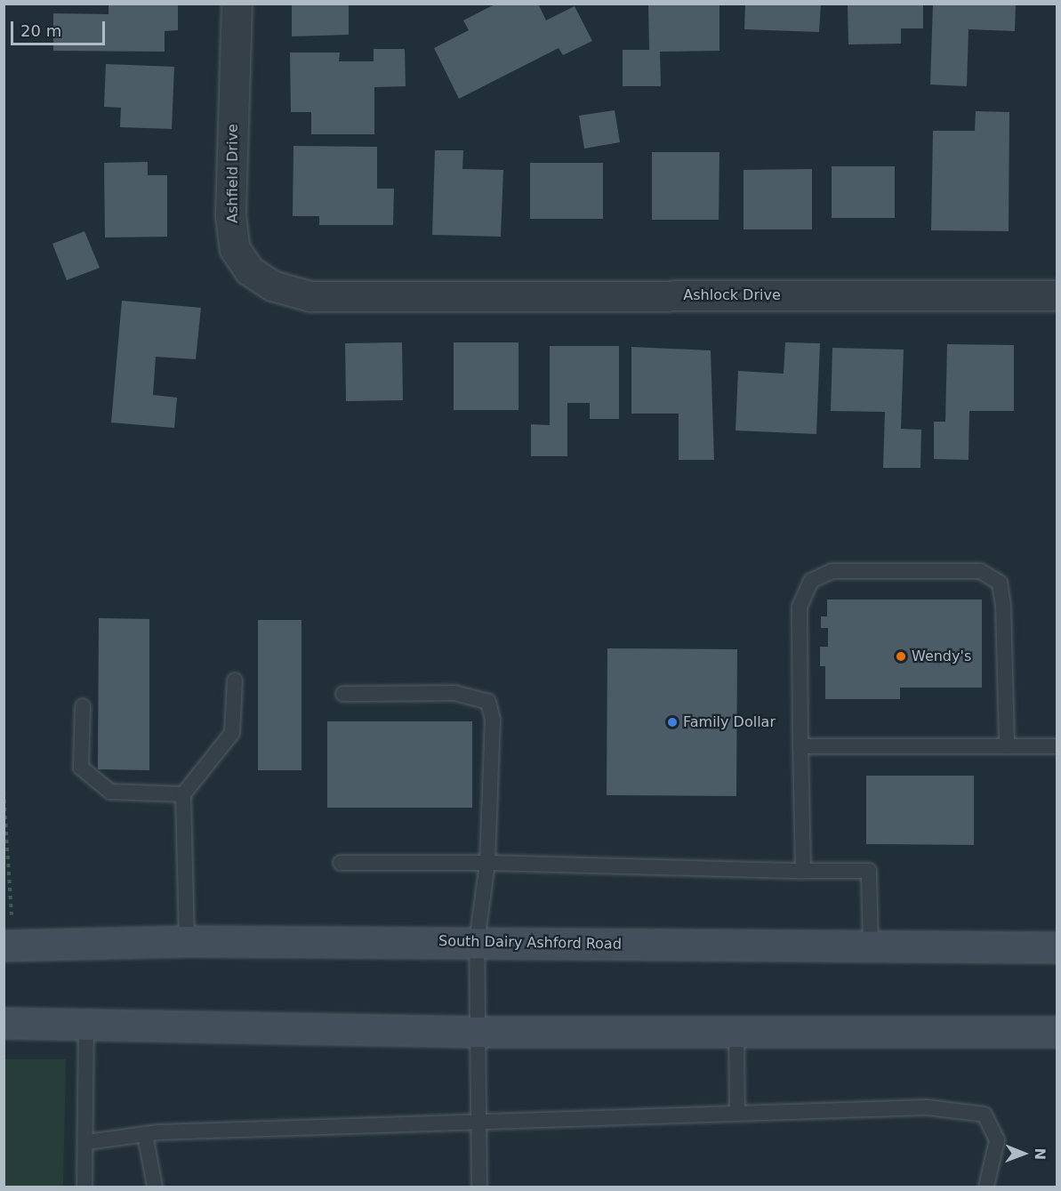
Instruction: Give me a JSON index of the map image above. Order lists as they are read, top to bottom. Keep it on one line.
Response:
{"streets":{"main road":["South Dairy Ashford Road"],"street":["Ashfield Drive","Ashlock Drive"]},"crossings":[["Ashfield Drive","Ashlock Drive"]],"places":["Wendy's","Family Dollar"],"scale_bar":"20 m","north":"right"}
